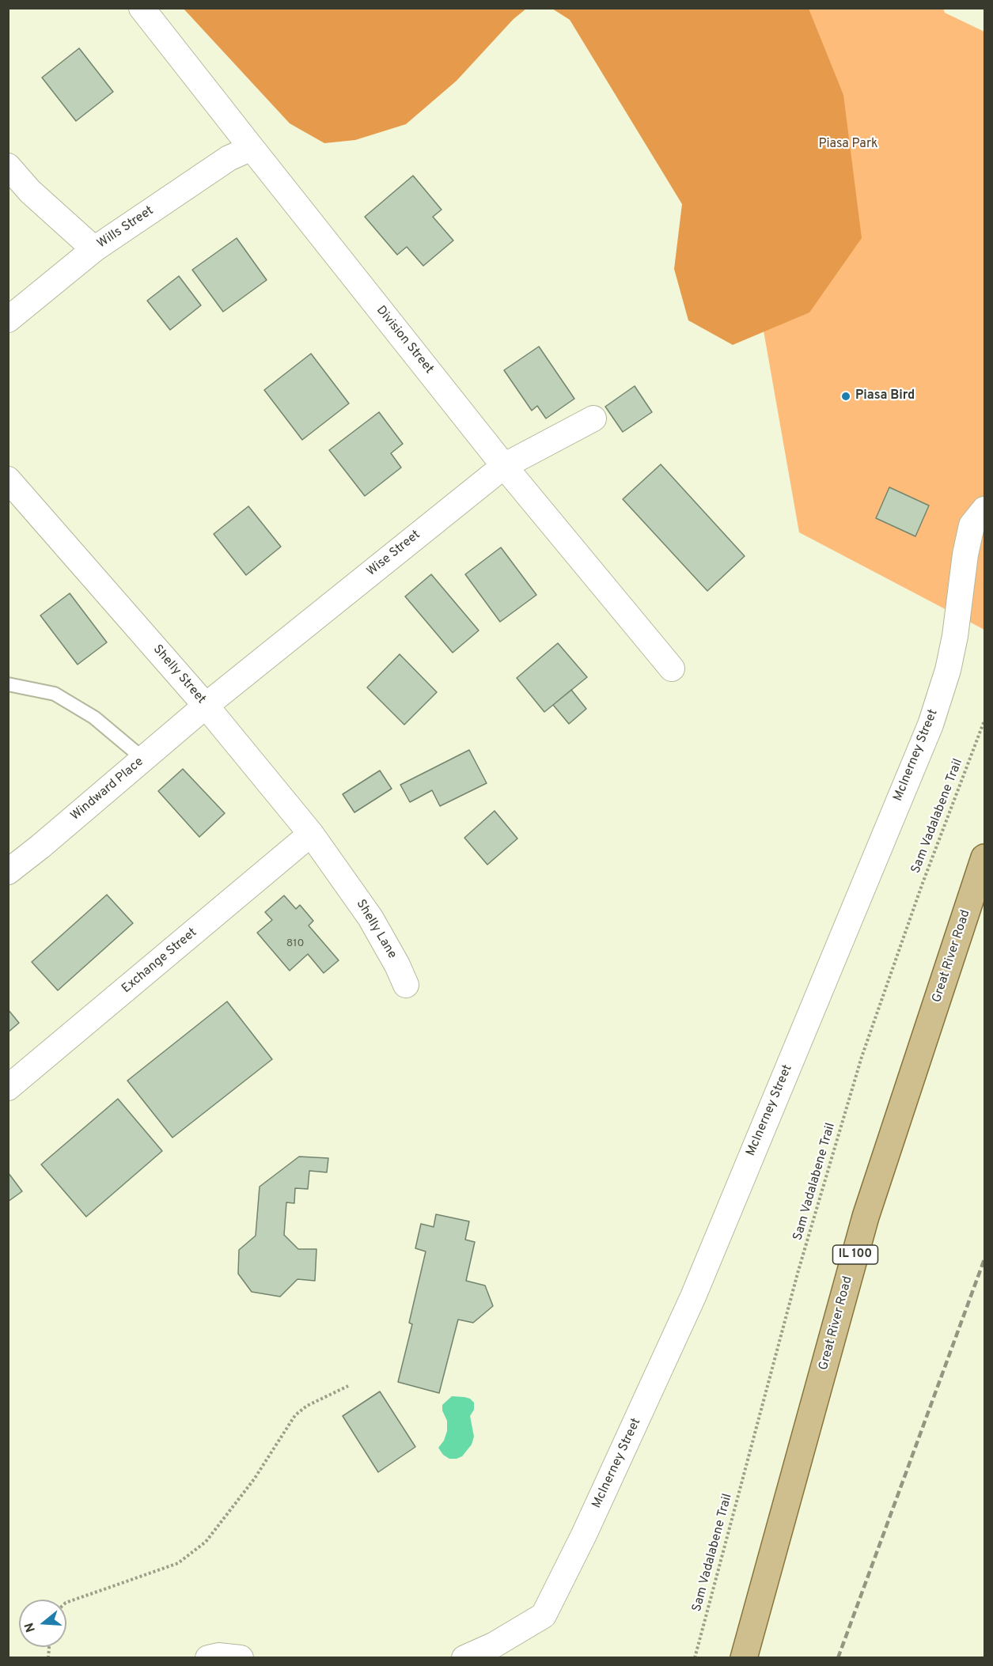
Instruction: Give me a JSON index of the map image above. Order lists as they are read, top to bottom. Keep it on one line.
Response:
{"streets":{"main road":["Great River Road","IL 100"],"street":["Wills Street","Division Street","Wise Street","Shelly Street","McInerney Street","Windward Place","Shelly Lane","Exchange Street"],"path":["Sam Vadalabene Trail"]},"crossings":[["Wills Street","Division Street"],["Division Street","Wise Street"],["Wise Street","Shelly Street"],["Wise Street","Windward Place"],["Shelly Street","Windward Place"],["Shelly Street","Shelly Lane"],["Shelly Street","Exchange Street"]],"parks":["Piasa Park"],"places":["Piasa Bird"],"house_numbers":["810"],"north":"left"}
